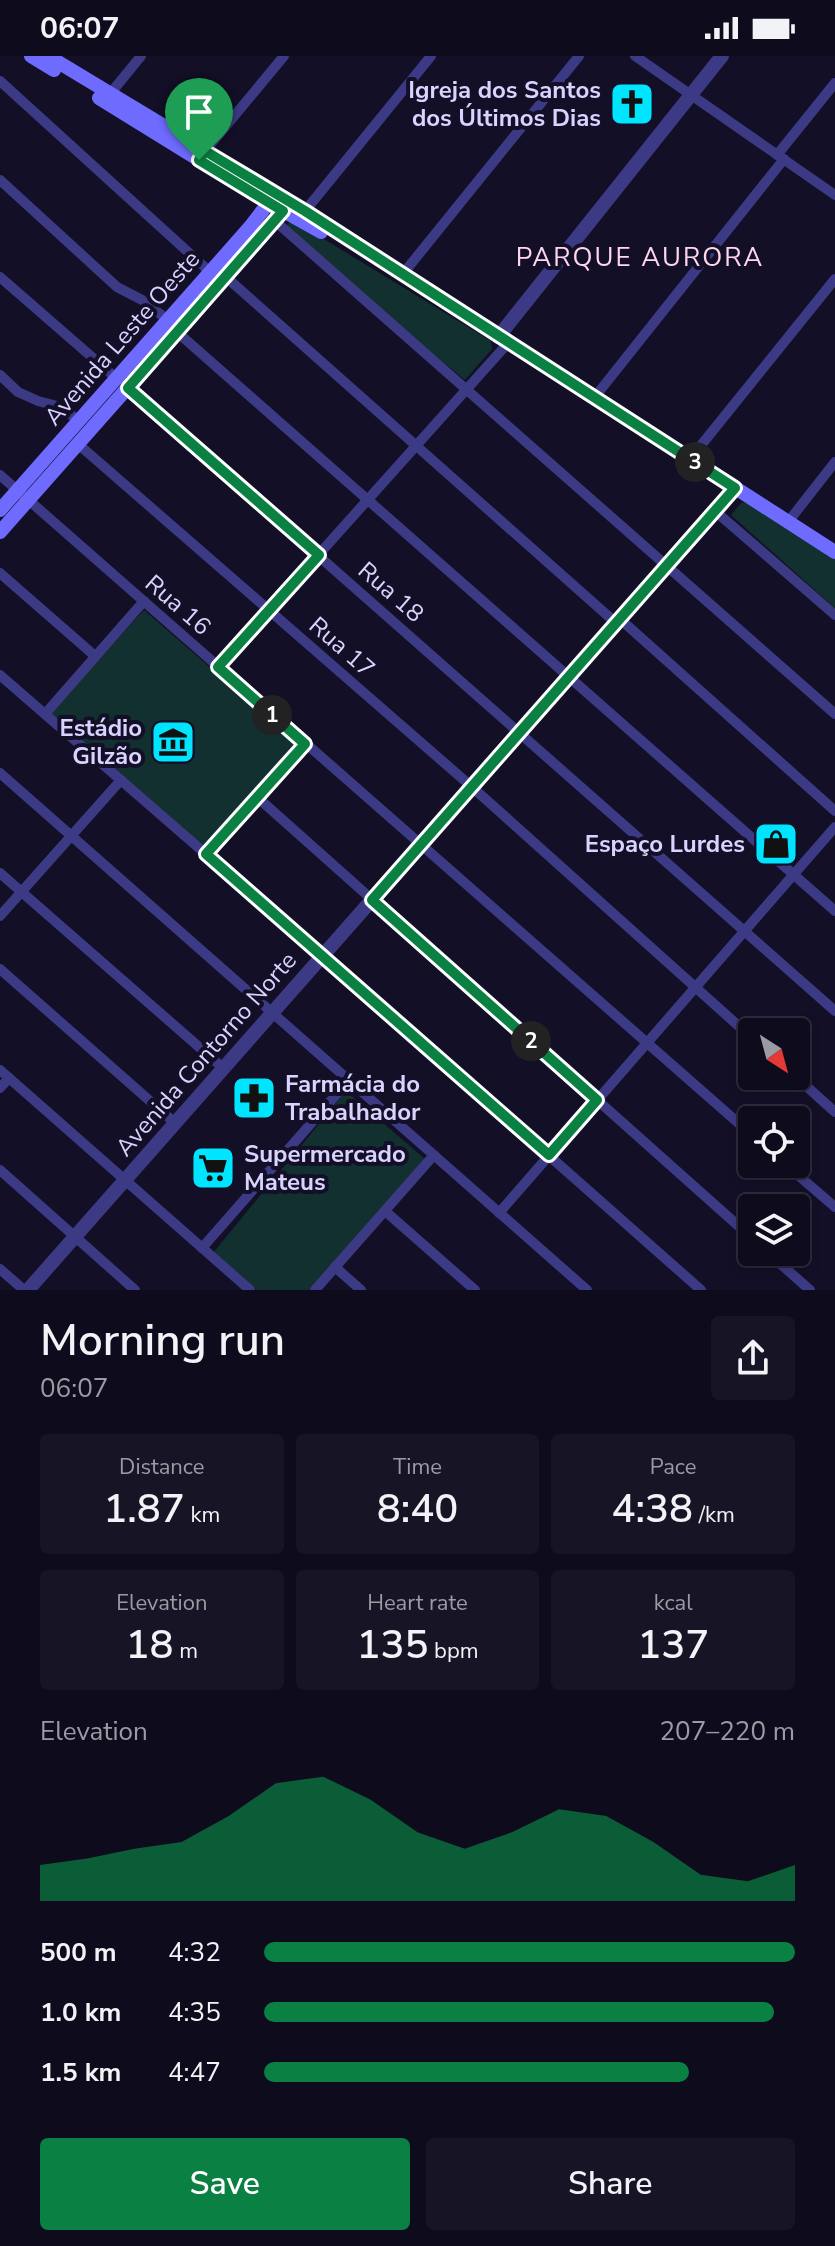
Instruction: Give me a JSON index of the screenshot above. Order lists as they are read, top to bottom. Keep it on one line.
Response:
{"streets":{"main road":["Avenida Leste Oeste"],"street":["Rua 18","Rua 16","Rua 17","Avenida Contorno Norte"]},"crossings":[["Avenida Leste Oeste","Rua 18"],["Avenida Leste Oeste","Rua 16"],["Avenida Leste Oeste","Rua 17"],["Rua 18","Avenida Contorno Norte"],["Rua 16","Avenida Contorno Norte"],["Rua 17","Avenida Contorno Norte"]],"districts":["PARQUE AURORA"],"places":{"church":["Igreja dos Santos dos Últimos Dias"],"museum":["Estádio Gilzão"],"shop":["Espaço Lurdes"],"pharmacy":["Farmácia do Trabalhador"],"supermarket":["Supermercado Mateus"]},"north":"bottom right","page":{"status":"06:07","pins":["3","1","2"],"heading":["Morning run","06:07"],"stats":[["Distance","1.87 km"],["Time","8:40"],["Pace","4:38 /km"],["Elevation","18 m"],["Heart rate","135 bpm"],["kcal","137"]],"chart":["Elevation","207–220 m"],"list":[{"name":"500 m","note":"4:32"},{"name":"1.0 km","note":"4:35"},{"name":"1.5 km","note":"4:47"}],"buttons":["Save","Share"]}}
